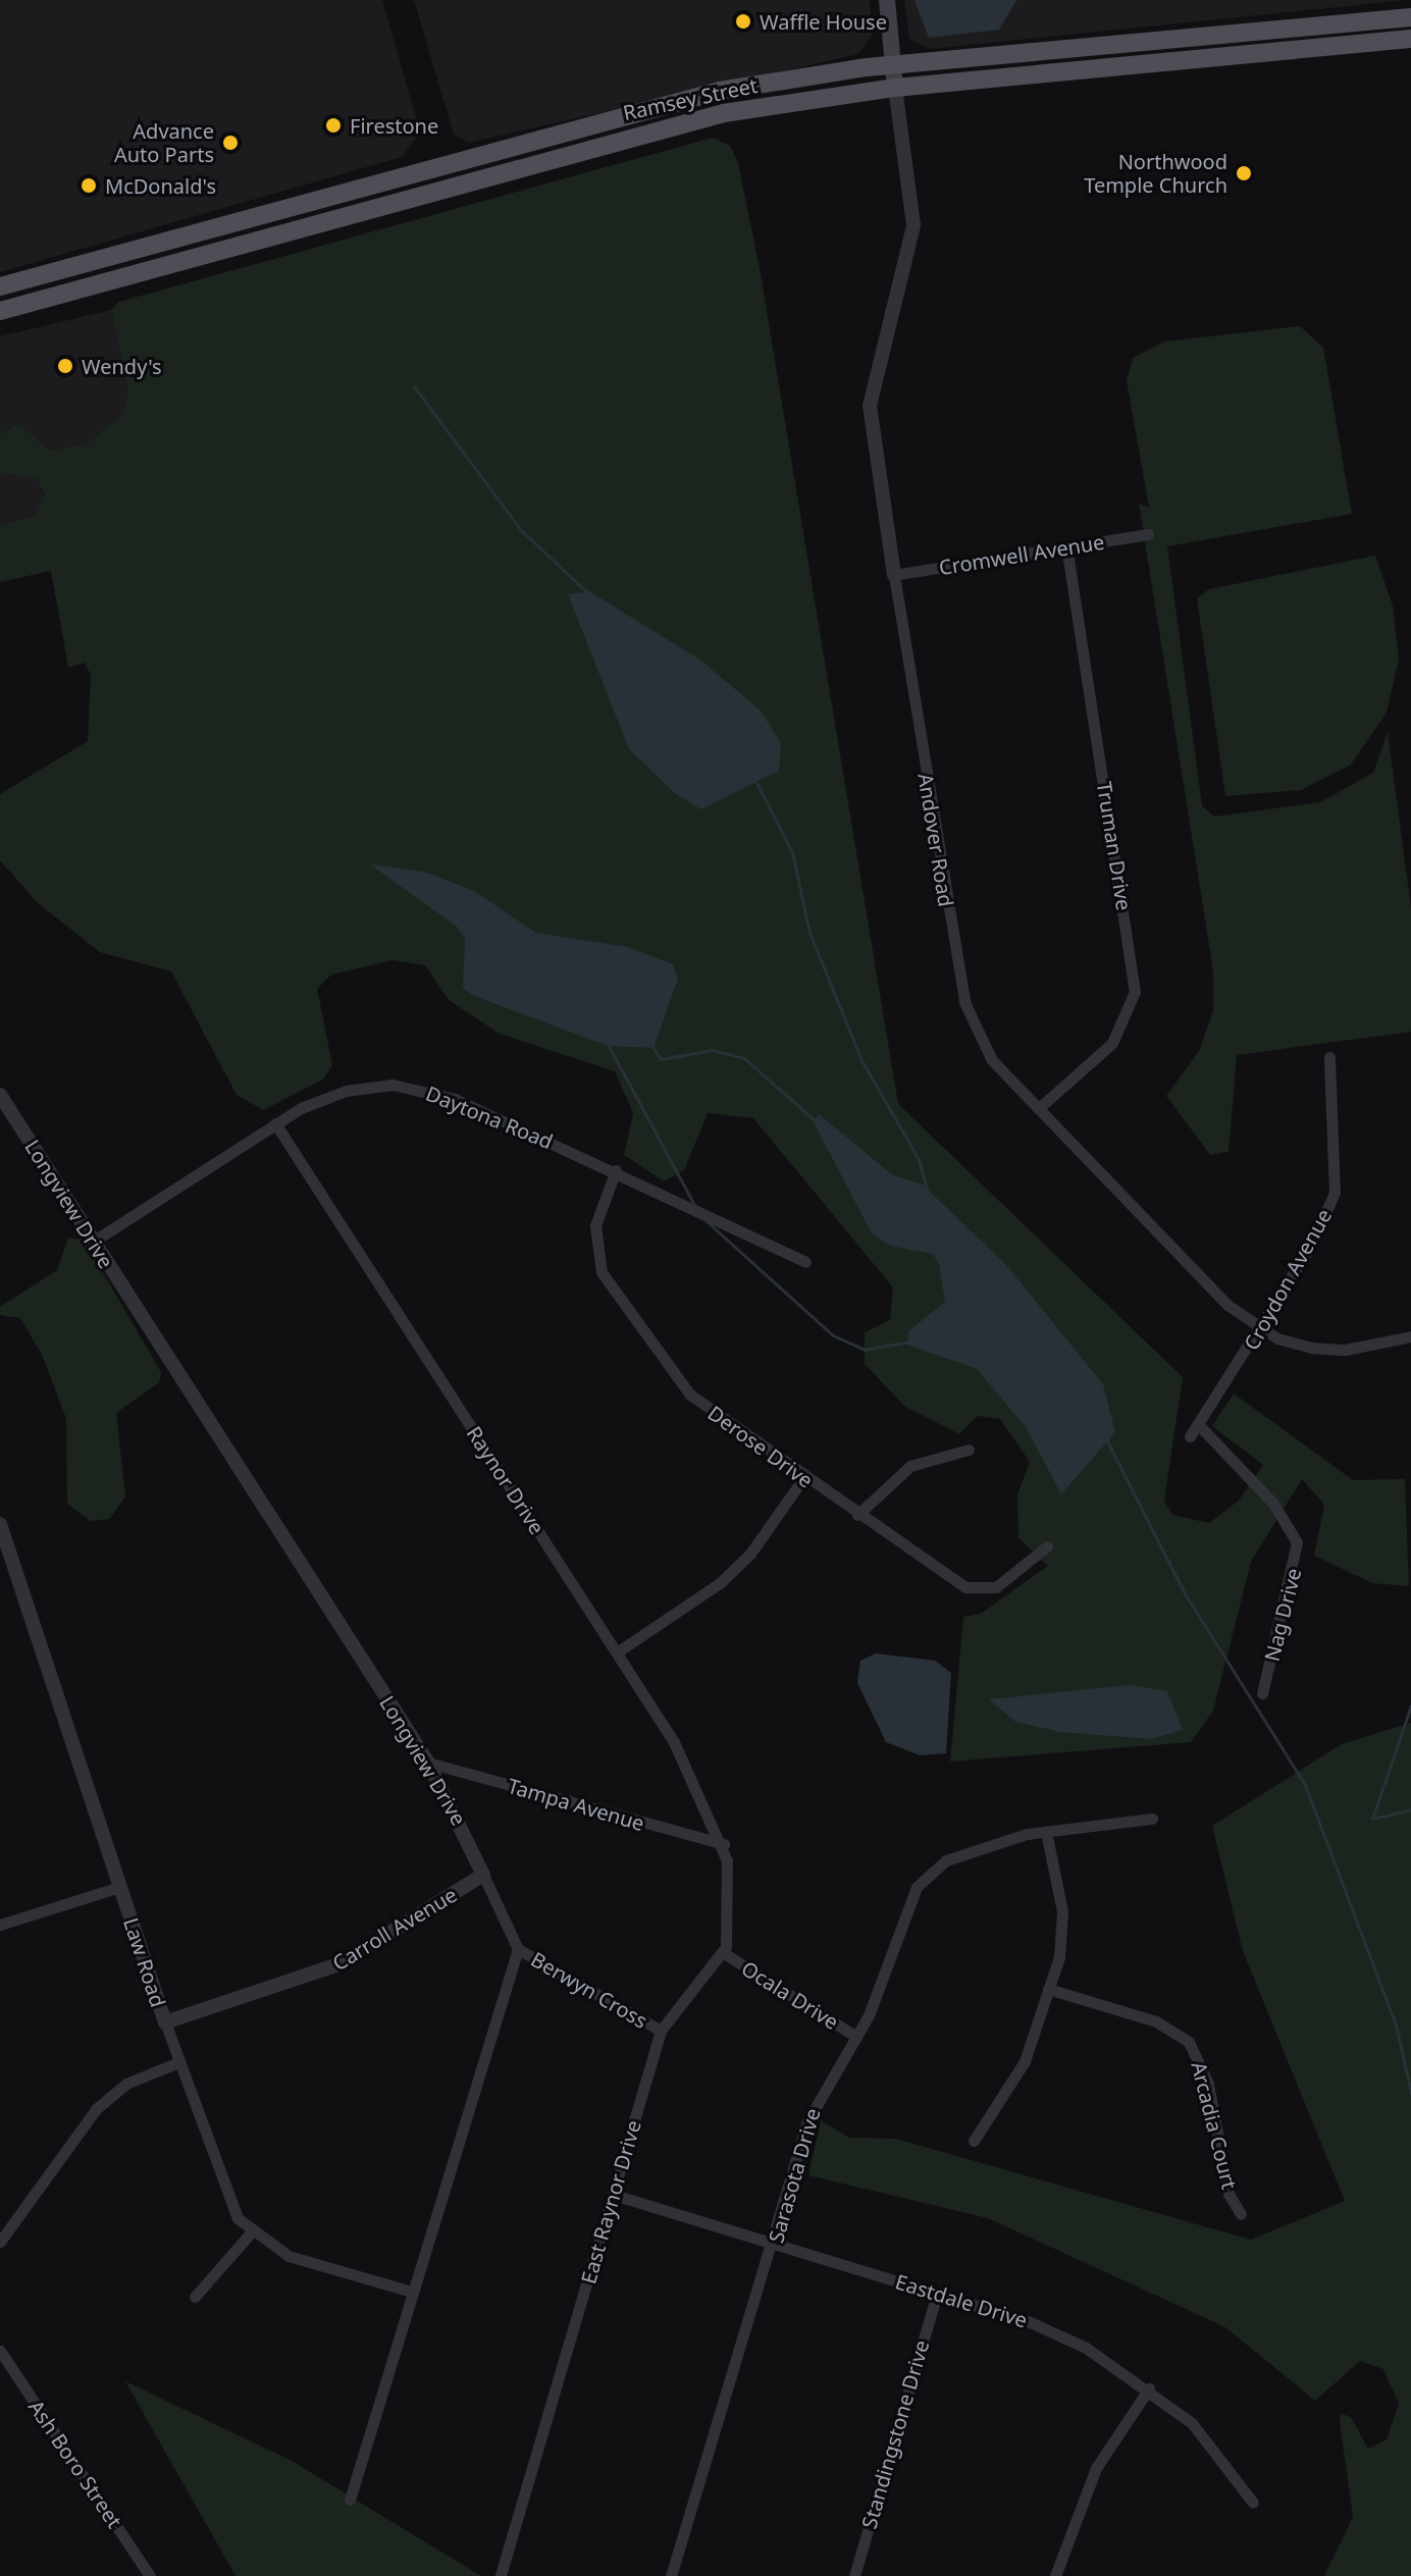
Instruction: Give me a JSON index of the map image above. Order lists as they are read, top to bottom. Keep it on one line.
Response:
{"streets":{"main road":["Ramsey Street"],"street":["Cromwell Avenue","Andover Road","Truman Drive","Daytona Road","Longview Drive","Croydon Avenue","Derose Drive","Raynor Drive","Nag Drive","Tampa Avenue","Carroll Avenue","Law Road","Berwyn Cross","Ocala Drive","Arcadia Court","Sarasota Drive","East Raynor Drive","Eastdale Drive","Standingstone Drive","Ash Boro Street"]},"crossings":[["Ramsey Street","Andover Road"],["Cromwell Avenue","Andover Road"],["Cromwell Avenue","Truman Drive"],["Andover Road","Truman Drive"],["Andover Road","Croydon Avenue"],["Daytona Road","Longview Drive"],["Daytona Road","Derose Drive"],["Daytona Road","Raynor Drive"],["Longview Drive","Tampa Avenue"],["Longview Drive","Carroll Avenue"],["Longview Drive","Berwyn Cross"],["Croydon Avenue","Nag Drive"],["Raynor Drive","Tampa Avenue"],["Carroll Avenue","Law Road"],["Berwyn Cross","East Raynor Drive"],["Ocala Drive","Sarasota Drive"],["Ocala Drive","East Raynor Drive"],["Sarasota Drive","Eastdale Drive"],["East Raynor Drive","Eastdale Drive"],["Eastdale Drive","Standingstone Drive"]],"places":["Waffle House","Firestone","Advance Auto Parts","Northwood Temple Church","McDonald's","Wendy's"]}
